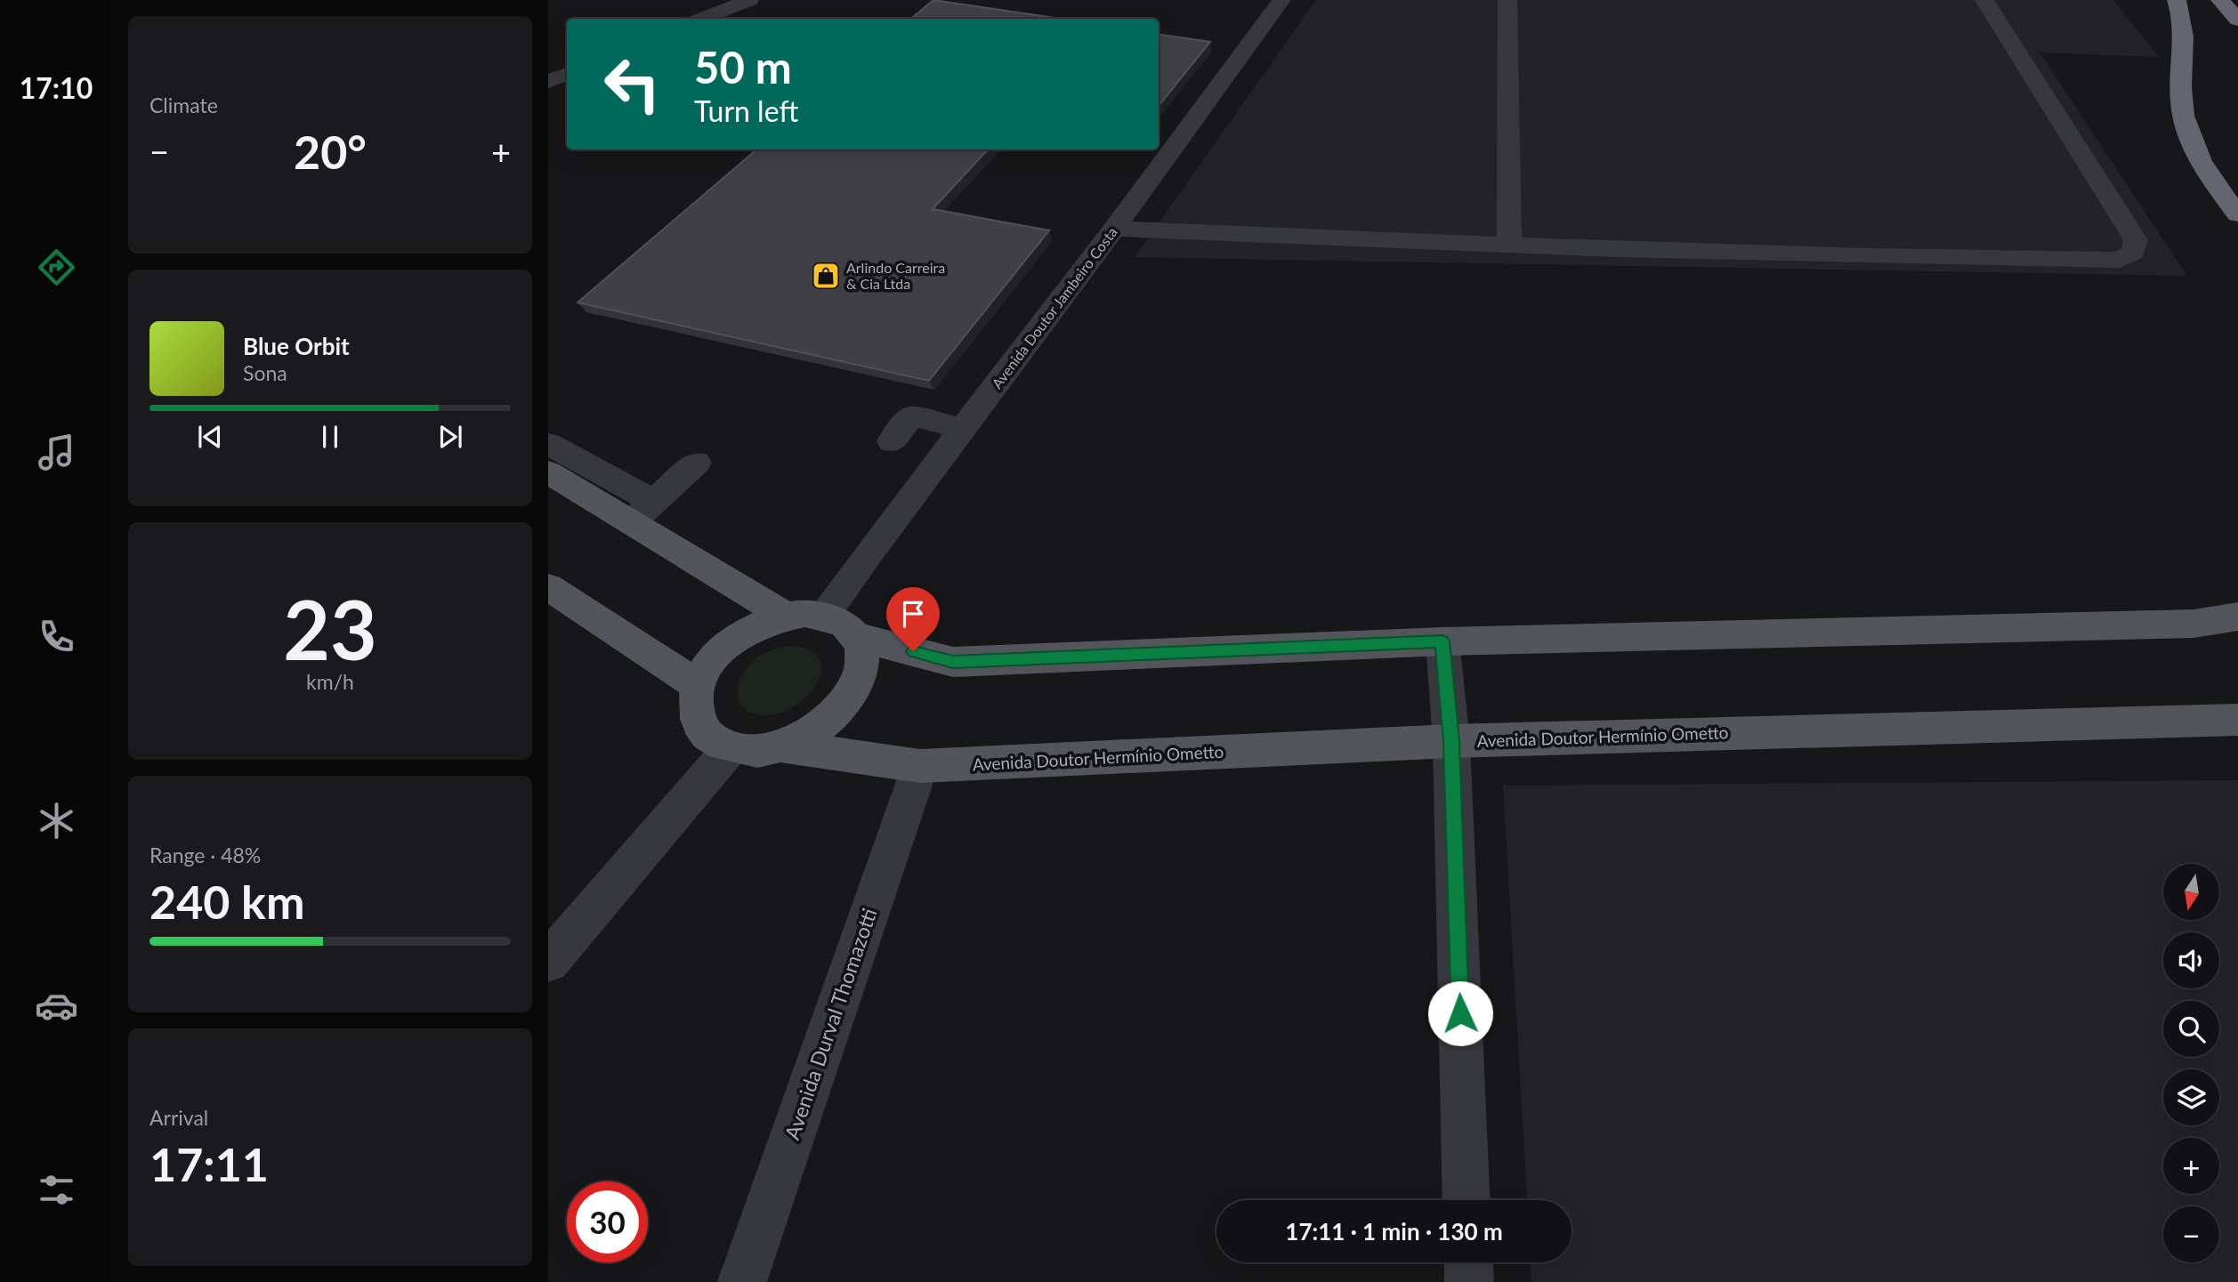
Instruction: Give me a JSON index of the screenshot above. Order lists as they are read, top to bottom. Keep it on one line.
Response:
{"streets":{"main road":["Avenida Doutor Hermínio Ometto"],"street":["Avenida Doutor Jambeiro Costa","Avenida Durval Thomazotti"]},"crossings":[["Avenida Doutor Jambeiro Costa","Avenida Doutor Hermínio Ometto"],["Avenida Doutor Hermínio Ometto","Avenida Durval Thomazotti"]],"places":{"shop":["Arlindo Carreira & Cia Ltda"]},"north":"bottom","page":{"tabs":"17:10","tile":["Climate",["23","km/h"],["Range · 48%","240 km"],["Arrival","17:11"]],"turn":["50 m","Turn left"],"heat":["−","20°","+"],"song":["Blue Orbit","Sona"],"map_buttons":["+","−"],"limit":"30","trip":"17:11 · 1 min · 130 m"}}
